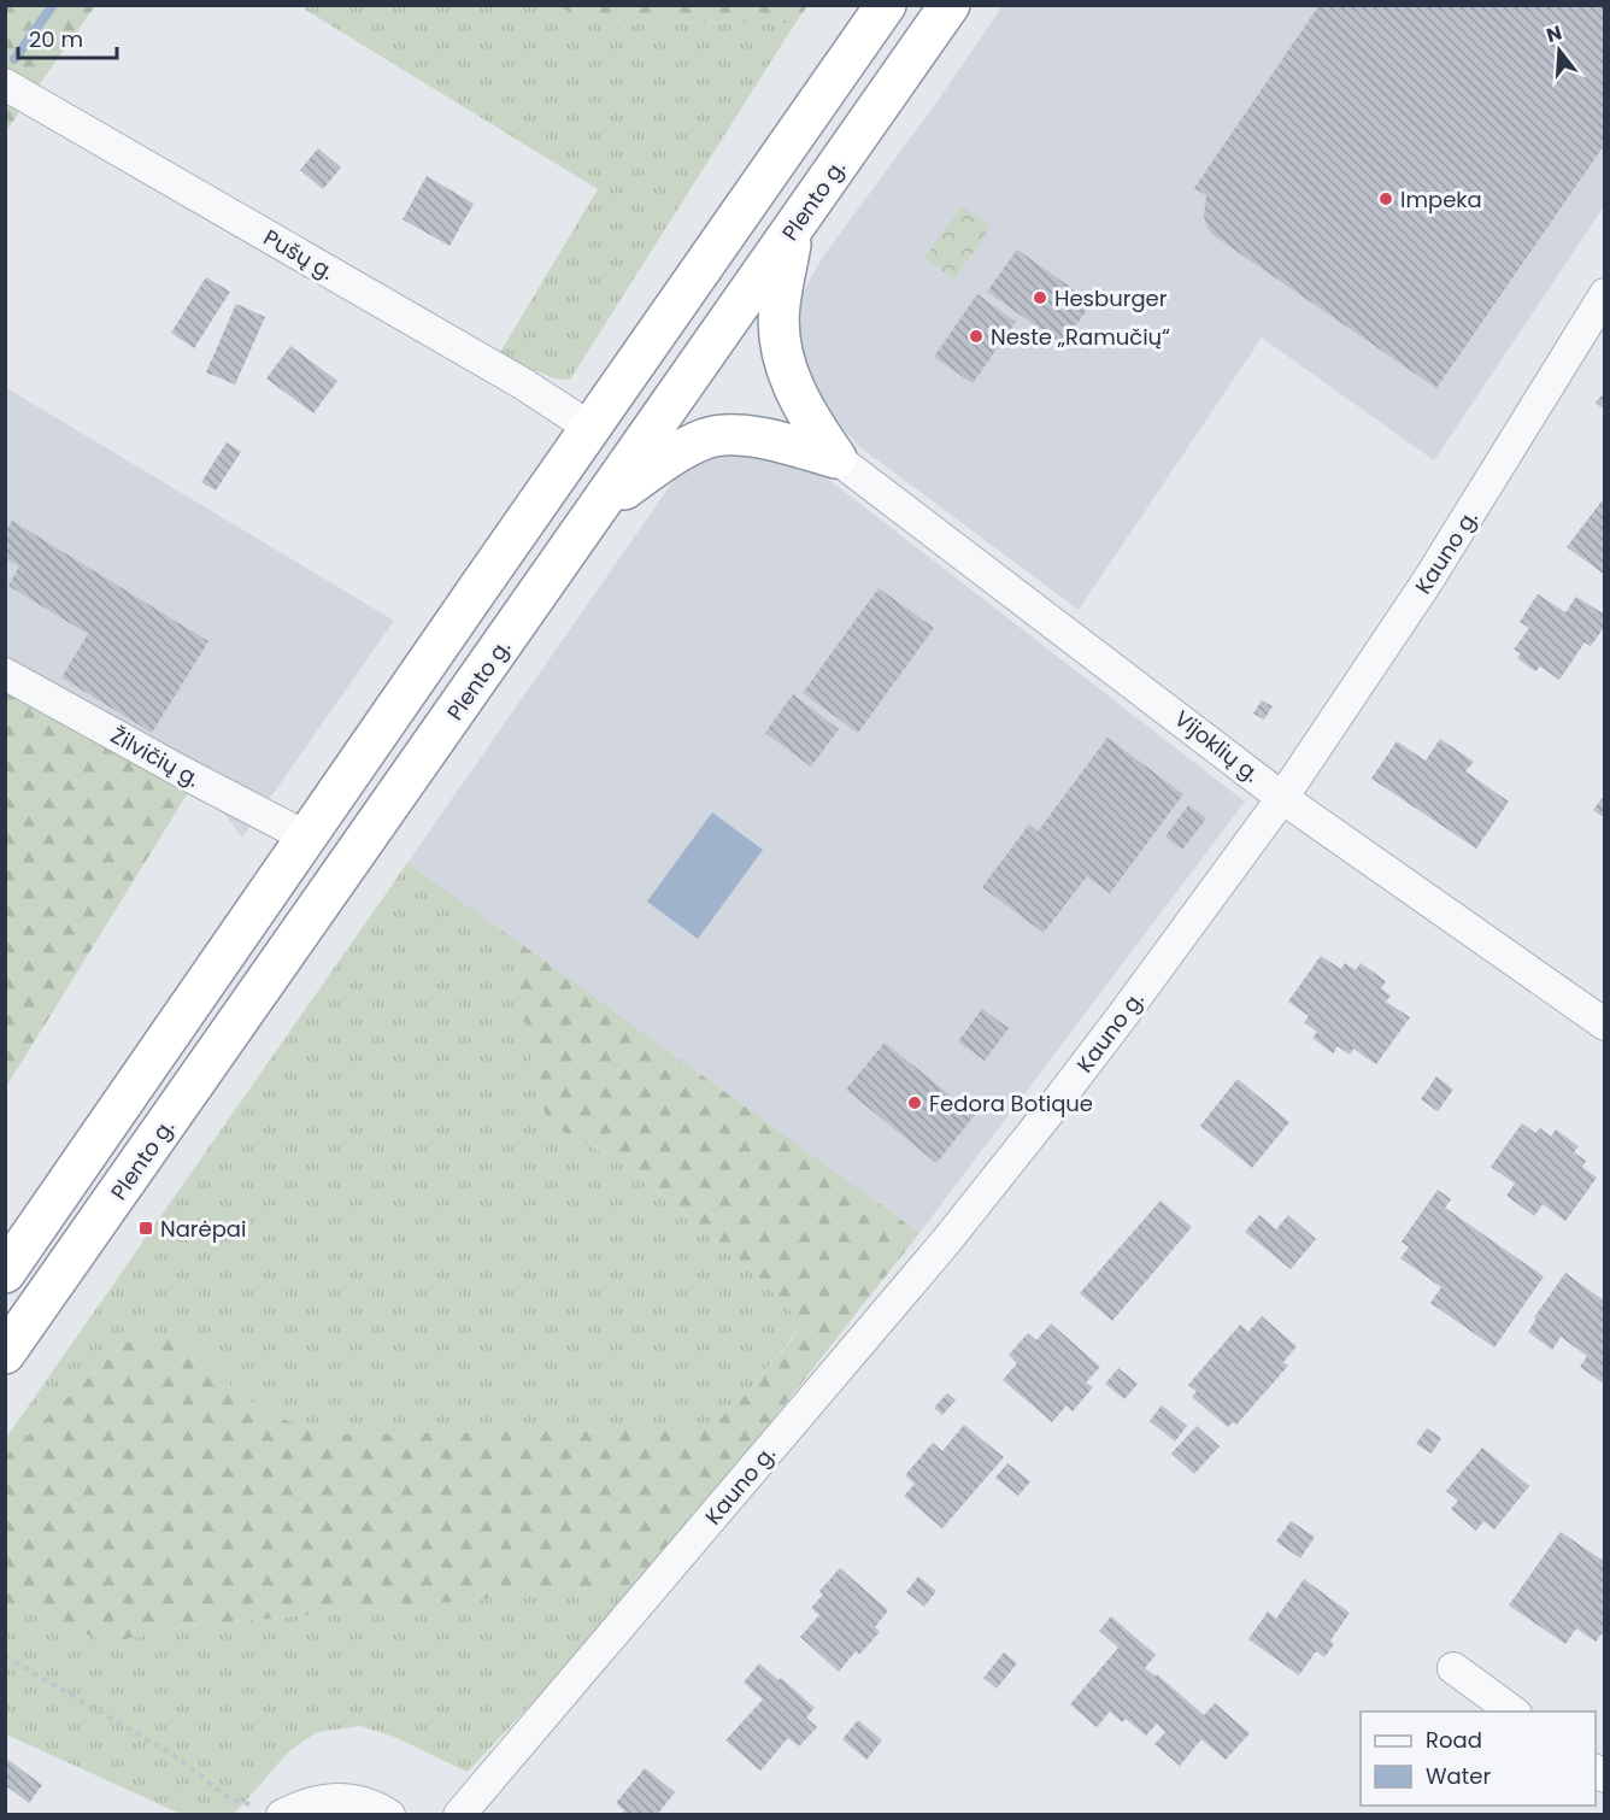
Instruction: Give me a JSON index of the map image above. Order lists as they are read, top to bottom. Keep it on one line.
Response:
{"streets":{"highway":["Plento g."],"street":["Pušų g.","Kauno g.","Vijoklių g.","Žilvičių g."]},"crossings":[["Kauno g.","Vijoklių g."]],"places":{"other":["Impeka","Hesburger","Neste „Ramučių“","Fedora Botique"],"transit":["Narėpai"]},"legend":["Road","Water"],"scale_bar":"20 m","north":"top"}
